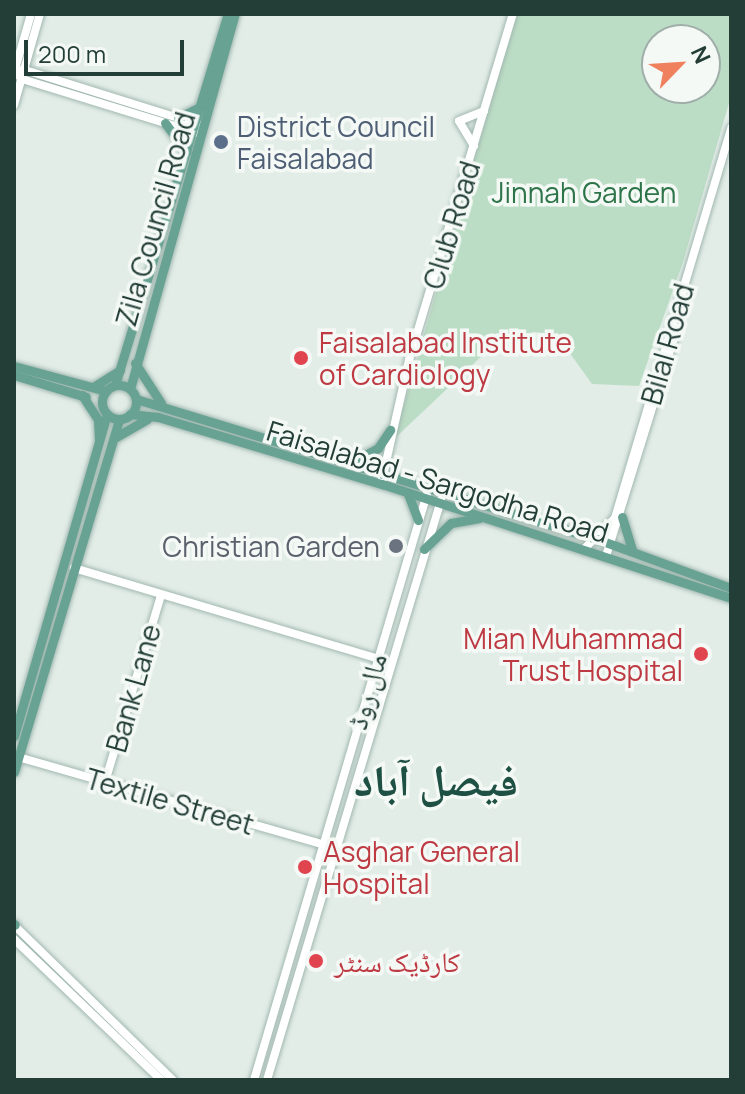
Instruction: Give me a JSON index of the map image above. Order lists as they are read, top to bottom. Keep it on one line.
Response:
{"streets":{"main road":["Zila Council Road","Club Road","Bilal Road","Faisalabad - Sargodha Road","Bank Lane","مال روڈ","Textile Street"]},"crossings":[["Zila Council Road","Faisalabad - Sargodha Road"],["Club Road","Faisalabad - Sargodha Road"],["Bilal Road","Faisalabad - Sargodha Road"],["Faisalabad - Sargodha Road","مال روڈ"],["Bank Lane","Textile Street"],["مال روڈ","Textile Street"]],"districts":["فیصل آباد"],"parks":["Jinnah Garden"],"places":["District Council Faisalabad","Faisalabad Institute of Cardiology","Christian Garden","Mian Muhammad Trust Hospital","Asghar General Hospital","کارڈیک سنٹر"],"scale_bar":"200 m","north":"top right"}
